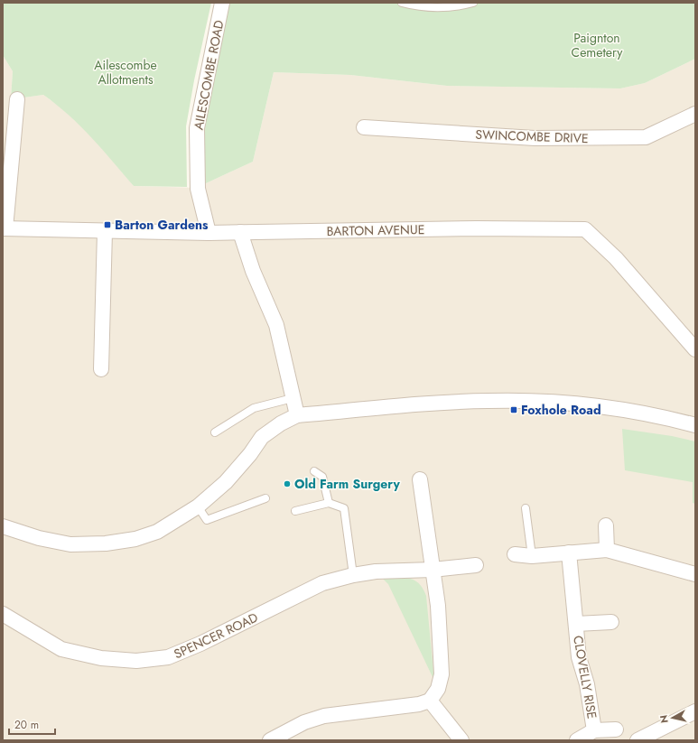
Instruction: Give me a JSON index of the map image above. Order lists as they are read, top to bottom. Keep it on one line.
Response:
{"streets":{"street":["AILESCOMBE ROAD","SWINCOMBE DRIVE","BARTON AVENUE","SPENCER ROAD","CLOVELLY RISE"]},"crossings":[["AILESCOMBE ROAD","BARTON AVENUE"]],"parks":["Paignton Cemetery","Ailescombe Allotments"],"places":{"transit":["Barton Gardens","Foxhole Road"],"other":["Old Farm Surgery"]},"scale_bar":"20 m","north":"left"}
